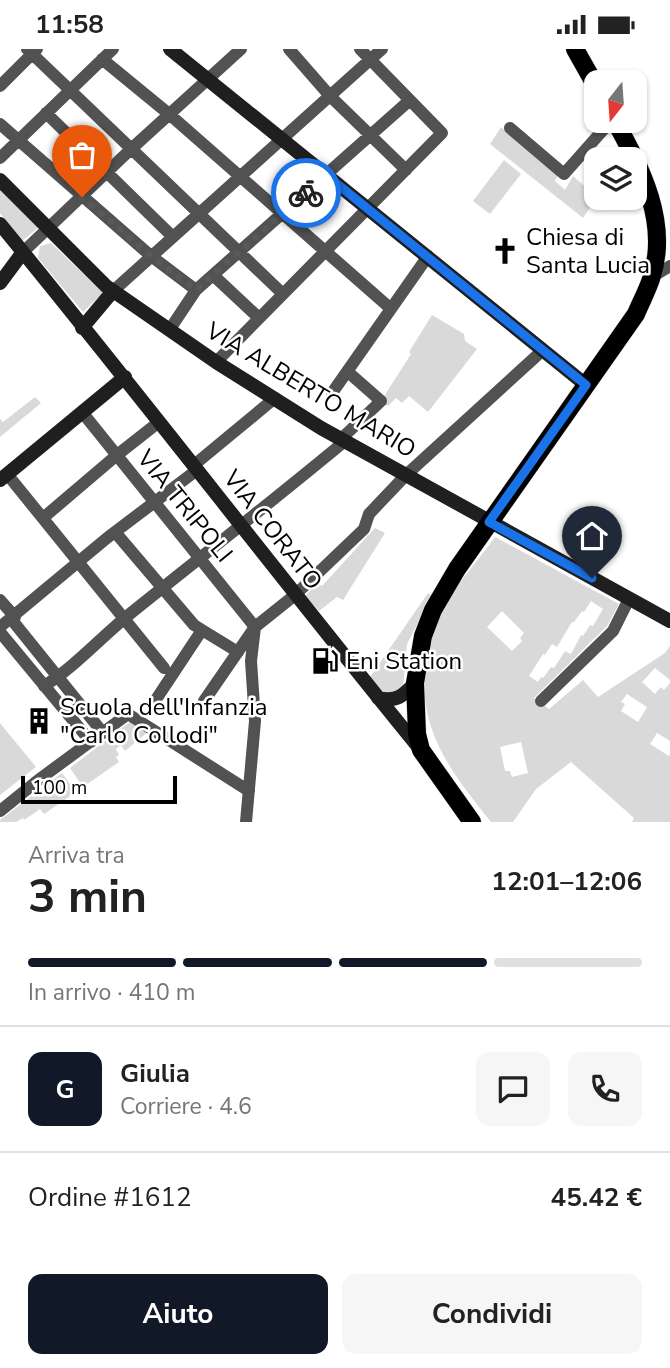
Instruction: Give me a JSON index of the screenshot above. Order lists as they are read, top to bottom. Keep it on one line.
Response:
{"streets":{"street":["VIA ALBERTO MARIO","VIA TRIPOLI","VIA CORATO"]},"places":{"church":["Chiesa di Santa Lucia"],"fuel station":["Eni Station"],"building":["Scuola dell'Infanzia \"Carlo Collodi\""]},"scale_bar":"100 m","north":"bottom","page":{"status":"11:58","scale":"100 m","heading":["3 min","Arriva tra","12:01–12:06"],"panel":["Giulia","Corriere · 4.6","Ordine #1612","45.42 €"],"bar":"In arrivo · 410 m","round":"G","buttons":["Aiuto","Condividi"]}}
